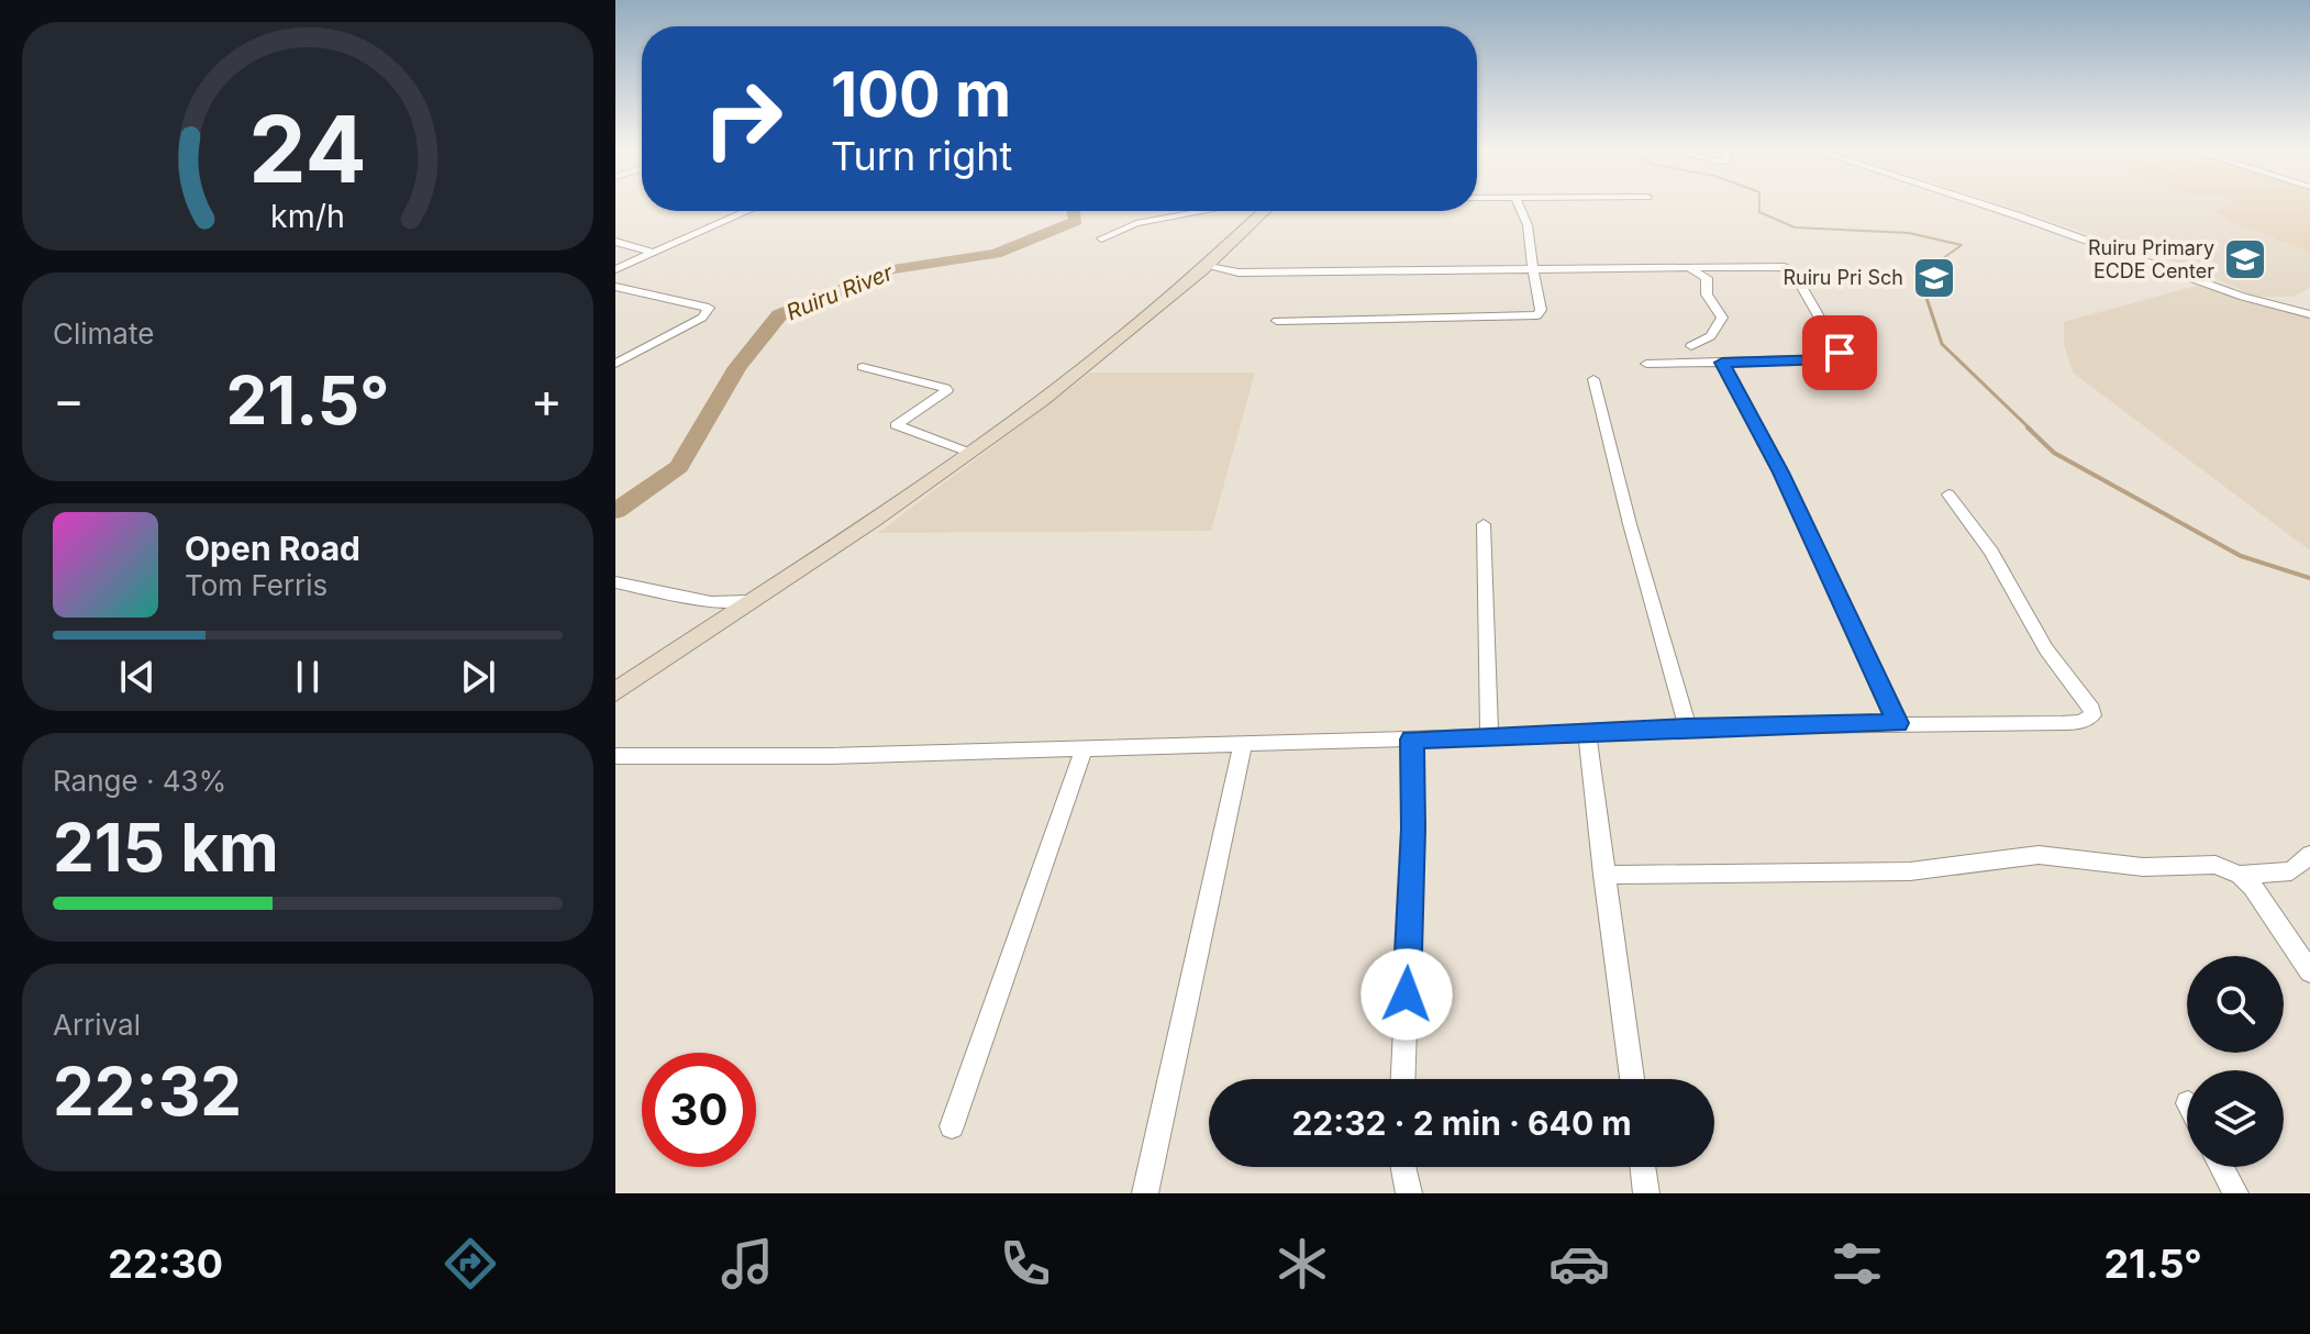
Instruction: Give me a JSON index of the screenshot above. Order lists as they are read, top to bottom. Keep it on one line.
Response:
{"water":["Ruiru River"],"places":{"school or university":["Ruiru Primary ECDE Center","Ruiru Pri Sch"]},"page":{"turn":["100 m","Turn right"],"tile":["Climate",["Range · 43%","215 km"],["Arrival","22:32"]],"heat":["−","21.5°","+"],"song":["Open Road","Tom Ferris"],"limit":"30","trip":"22:32 · 2 min · 640 m","tabs":["22:30","21.5°"],"gauge":["24","km/h"]}}
